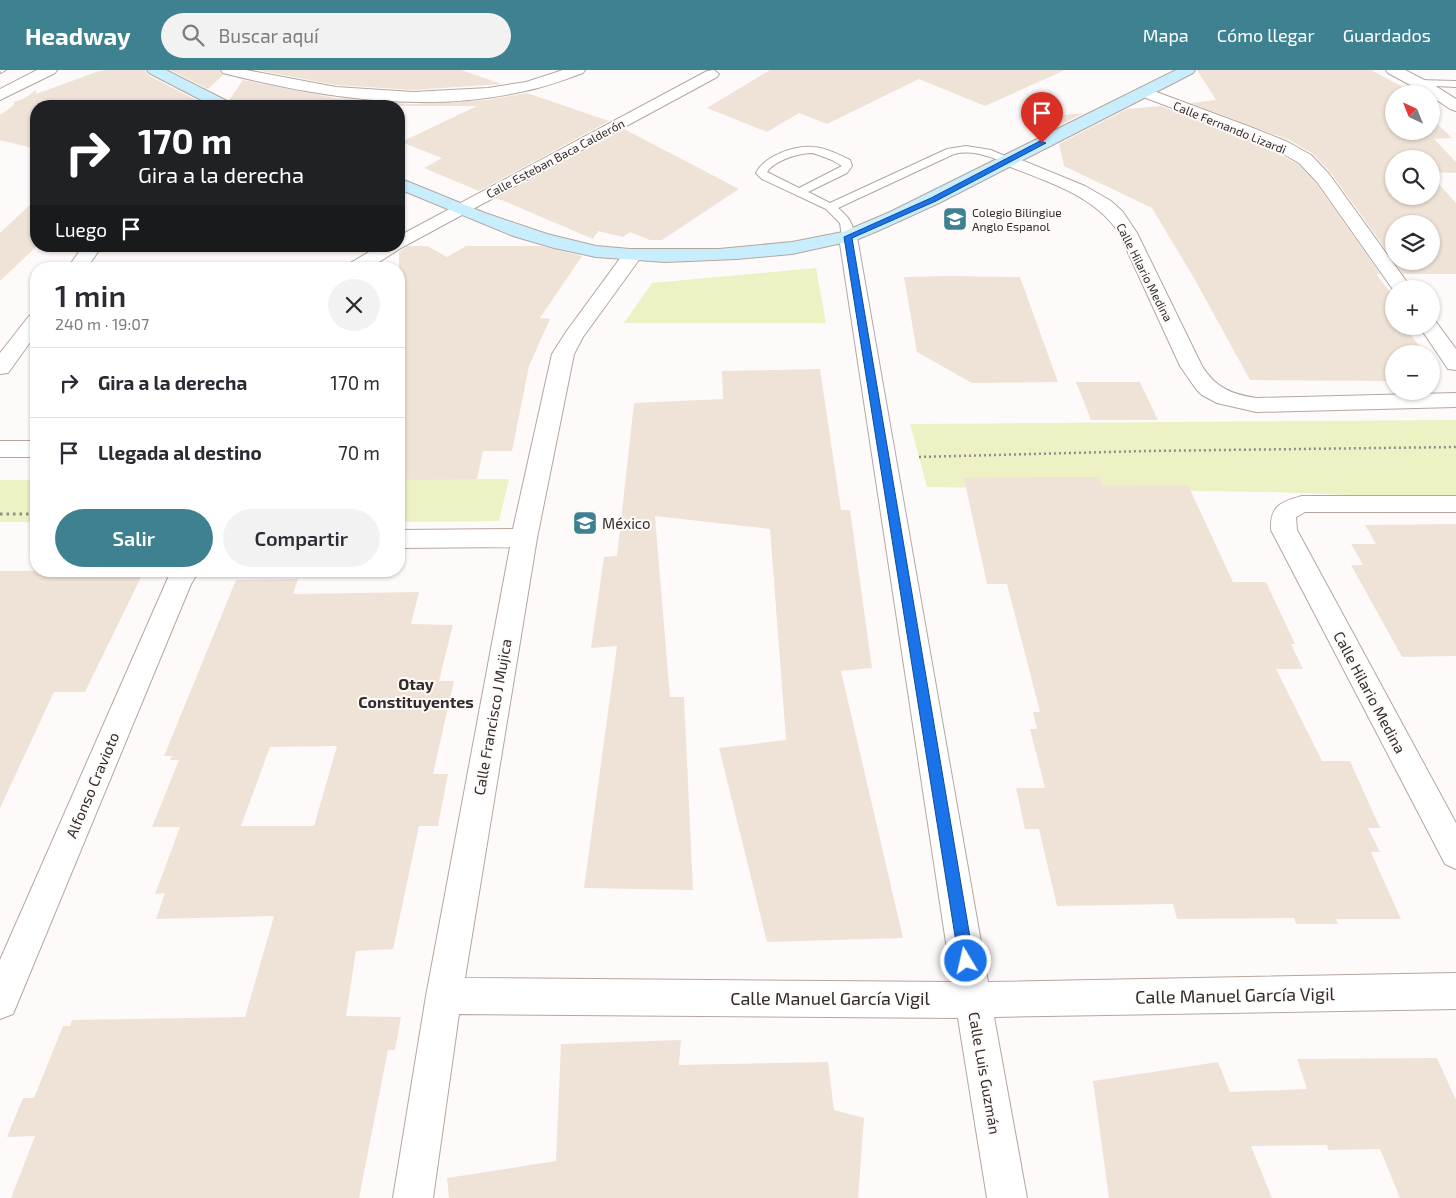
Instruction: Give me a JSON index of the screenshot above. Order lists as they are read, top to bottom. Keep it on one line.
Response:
{"streets":{"street":["Calle Fernando Lizardi","Calle Esteban Baca Calderón","Calle Hilario Medina","Calle Francisco J Mujica","Alfonso Cravioto","Calle Manuel García Vigil","Calle Luis Guzmán"]},"crossings":[["Calle Francisco J Mujica","Calle Manuel García Vigil"],["Calle Manuel García Vigil","Calle Luis Guzmán"]],"districts":["Otay Constituyentes"],"places":{"school or university":["Colegio Bilingiue Anglo Espanol","México"]},"north":"top left","page":{"header":"Headway","search":"Buscar aquí","nav":["Mapa","Cómo llegar","Guardados"],"map_buttons":["+","−"],"turn":["170 m","Gira a la derecha"],"then":"Luego","heading":["1 min","240 m · 19:07"],"list":[{"name":"Gira a la derecha","value":"170 m"},{"name":"Llegada al destino","value":"70 m"}],"buttons":["Salir","Compartir"]}}
